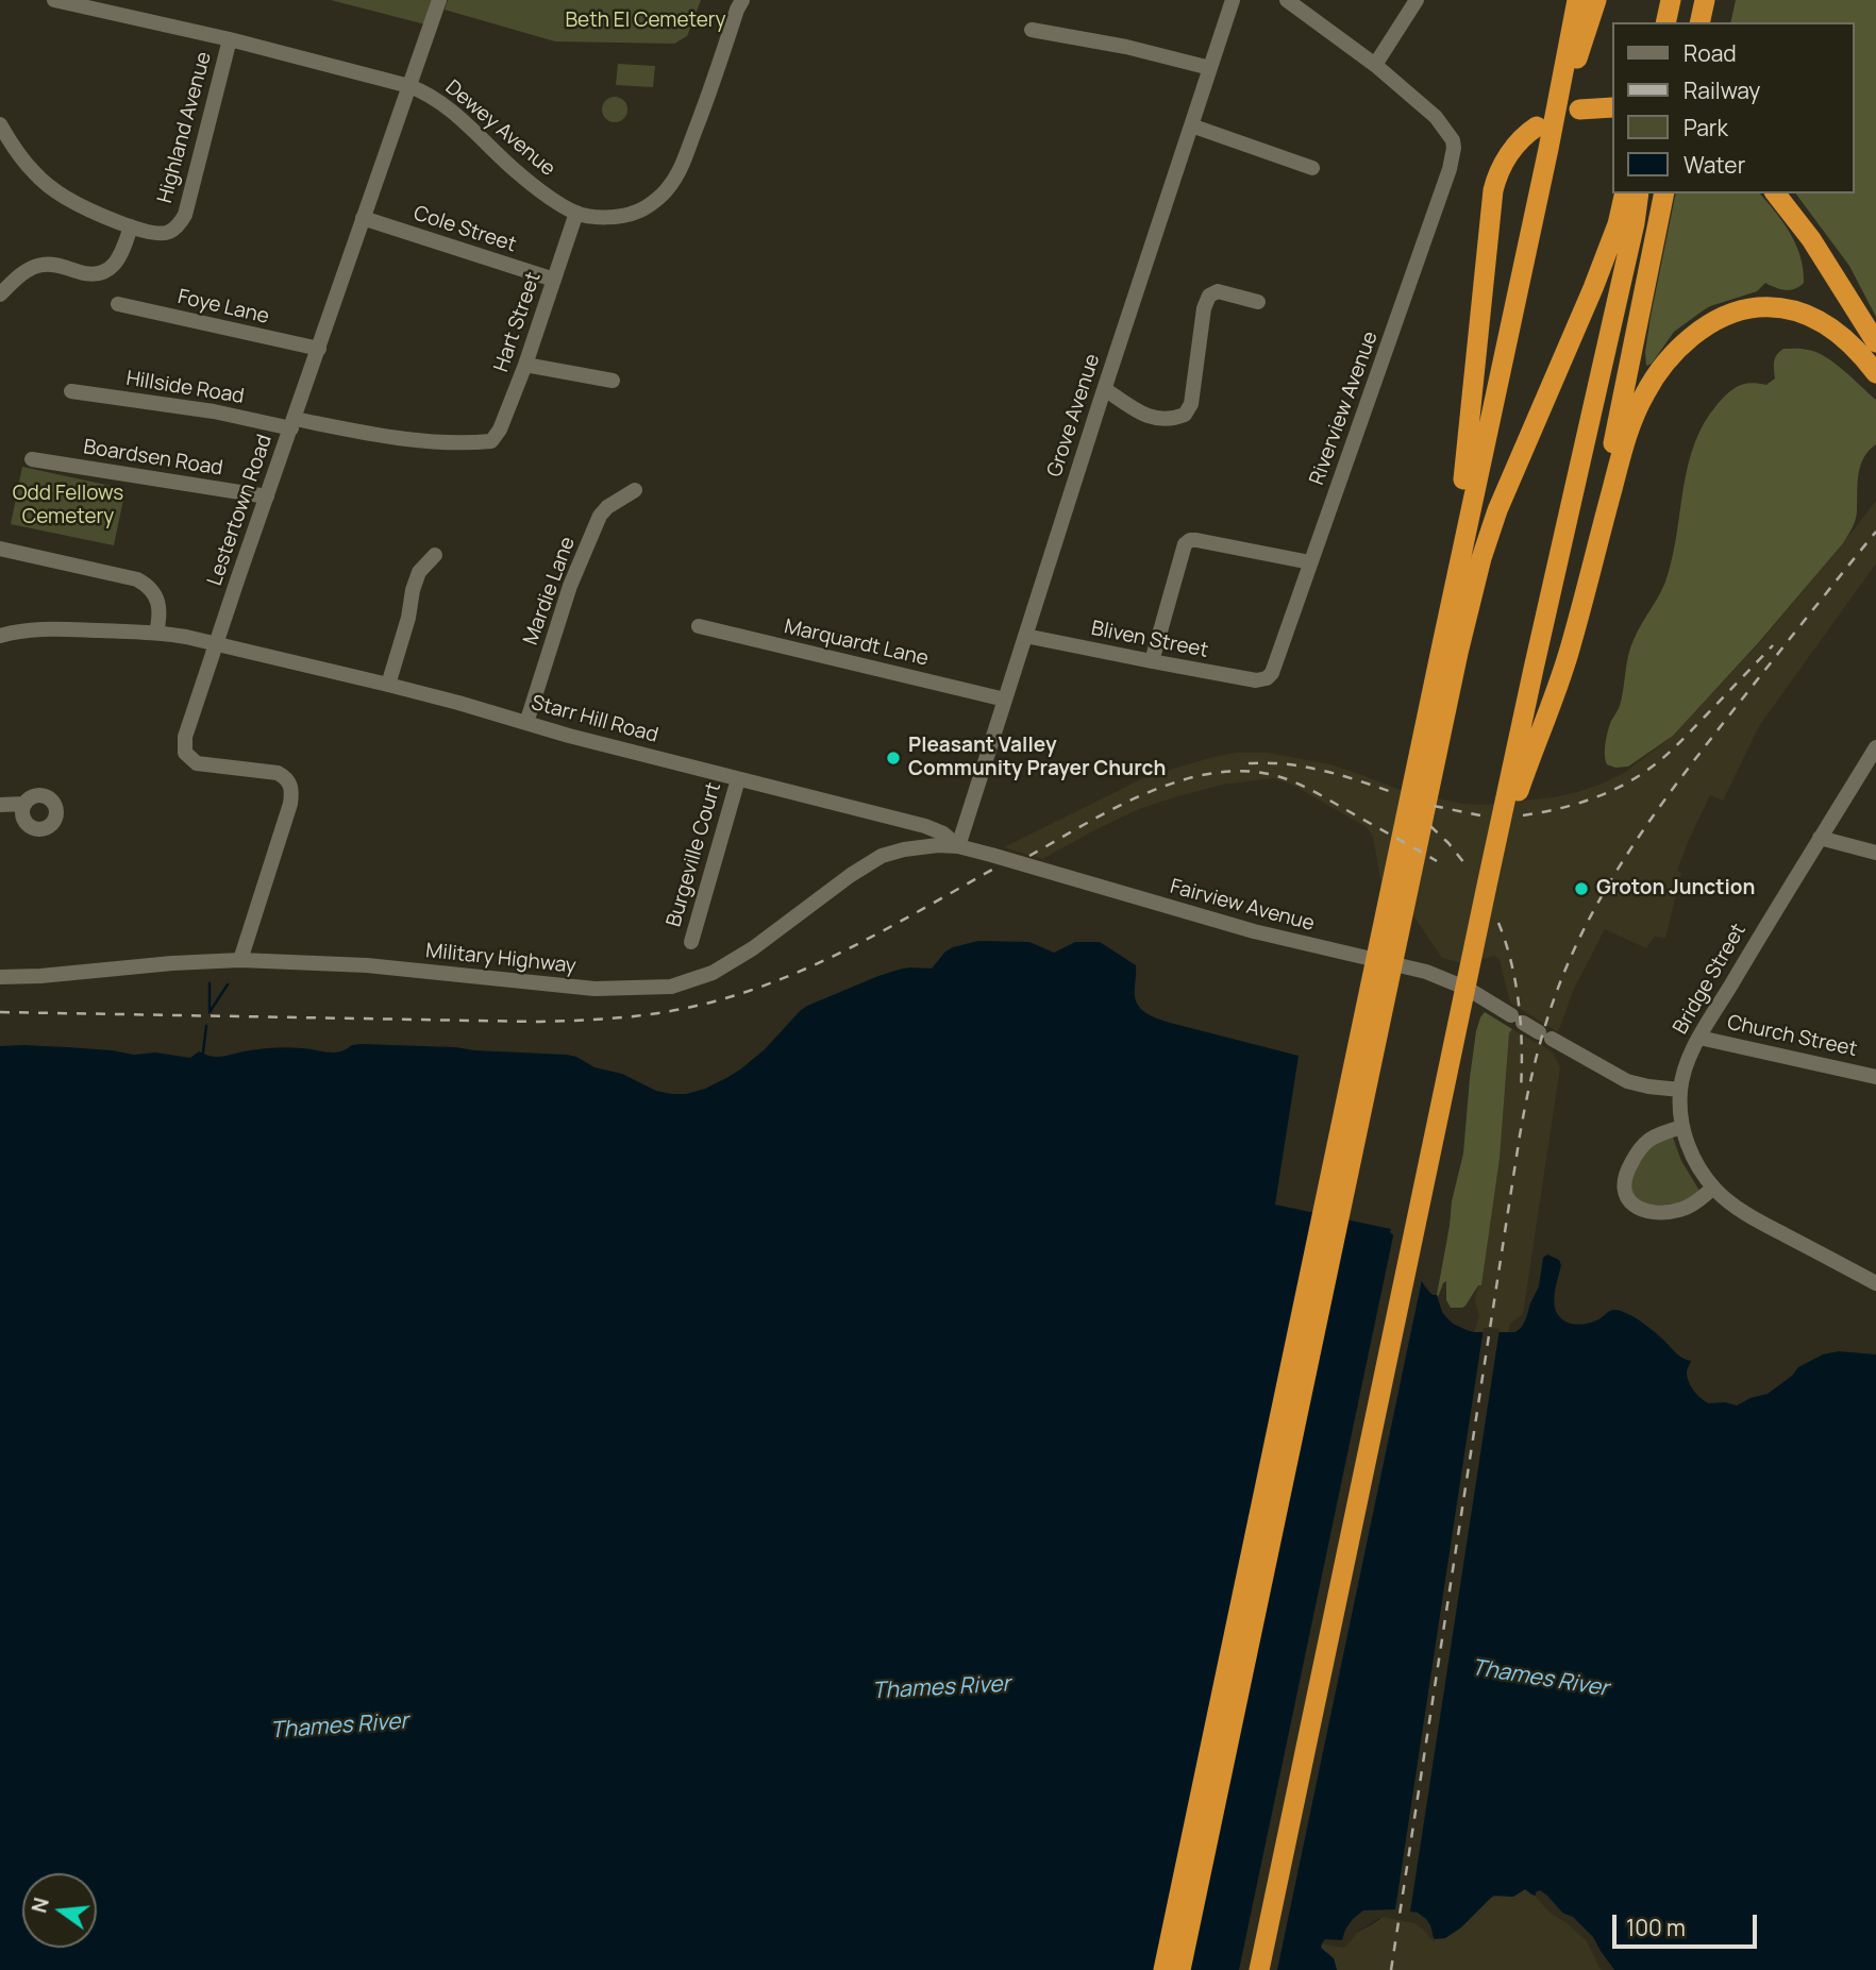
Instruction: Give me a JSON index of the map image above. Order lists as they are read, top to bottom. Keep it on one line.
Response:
{"streets":{"street":["Highland Avenue","Dewey Avenue","Cole Street","Foye Lane","Hart Street","Hillside Road","Riverview Avenue","Grove Avenue","Boardsen Road","Lestertown Road","Mardie Lane","Bliven Street","Marquardt Lane","Starr Hill Road","Burgeville Court","Fairview Avenue","Military Highway","Bridge Street","Church Street"]},"crossings":[["Highland Avenue","Dewey Avenue"],["Dewey Avenue","Hart Street"],["Dewey Avenue","Lestertown Road"],["Cole Street","Hart Street"],["Cole Street","Lestertown Road"],["Foye Lane","Lestertown Road"],["Hart Street","Hillside Road"],["Hillside Road","Lestertown Road"],["Riverview Avenue","Bliven Street"],["Grove Avenue","Bliven Street"],["Grove Avenue","Marquardt Lane"],["Grove Avenue","Starr Hill Road"],["Grove Avenue","Fairview Avenue"],["Grove Avenue","Military Highway"],["Boardsen Road","Lestertown Road"],["Lestertown Road","Starr Hill Road"],["Lestertown Road","Military Highway"],["Mardie Lane","Starr Hill Road"],["Starr Hill Road","Burgeville Court"],["Starr Hill Road","Fairview Avenue"],["Starr Hill Road","Military Highway"],["Fairview Avenue","Military Highway"],["Fairview Avenue","Bridge Street"],["Bridge Street","Church Street"]],"water":["Thames River"],"parks":["Beth El Cemetery","Odd Fellows Cemetery"],"places":["Pleasant Valley Community Prayer Church","Groton Junction"],"legend":["Road","Railway","Park","Water"],"scale_bar":"100 m","north":"left"}
